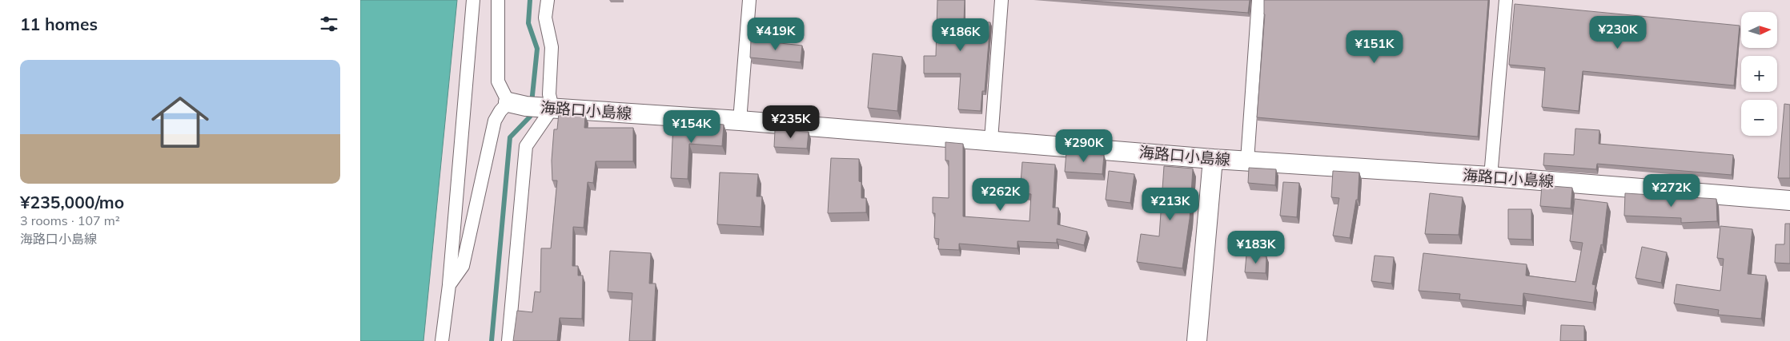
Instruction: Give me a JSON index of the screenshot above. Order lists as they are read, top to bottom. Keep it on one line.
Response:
{"streets":{"main road":["海路口小島線"]},"north":"right","page":{"heading":"11 homes","map_buttons":["+","−"],"price":["¥230K","¥419K","¥186K","¥151K","¥235K","¥154K","¥290K","¥272K","¥262K","¥213K","¥183K"],"list":[{"name":"¥235,000/mo","note":"3 rooms · 107 m² · 海路口小島線"}]}}
